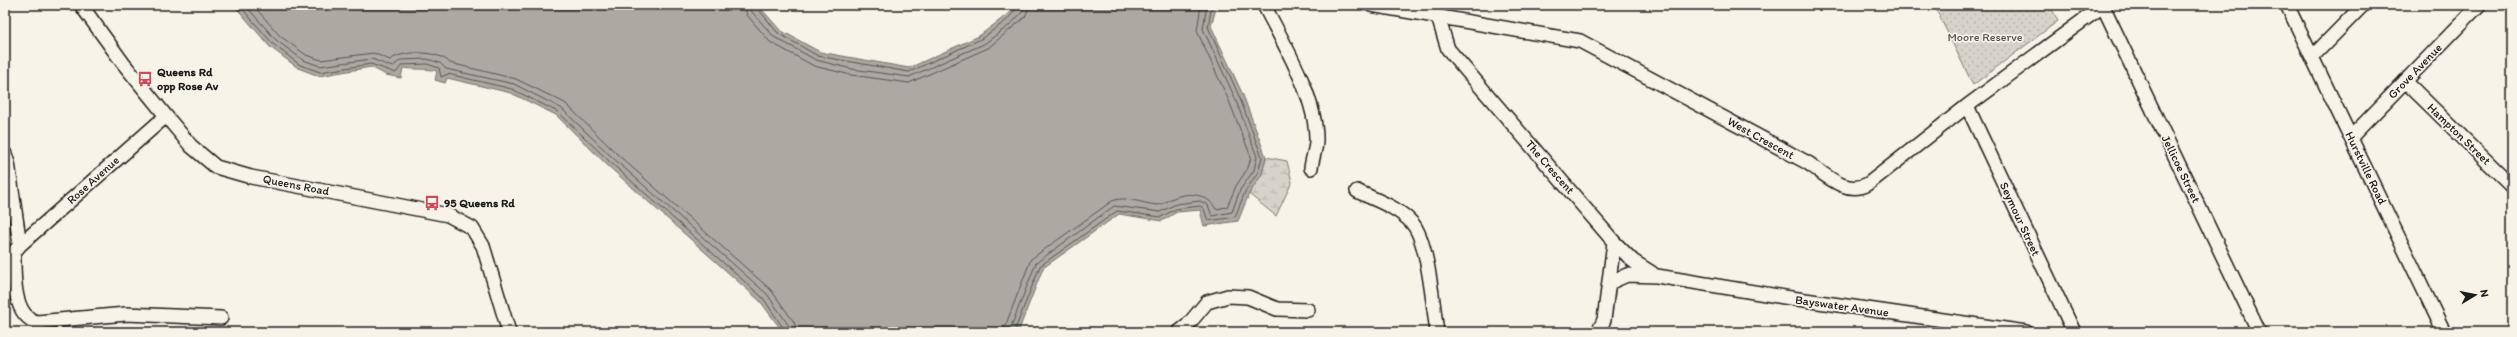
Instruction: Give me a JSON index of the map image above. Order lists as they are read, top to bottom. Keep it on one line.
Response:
{"streets":{"street":["Grove Avenue","Hampton Street","West Crescent","The Crescent","Hurstville Road","Jellicoe Street","Rose Avenue","Queens Road","Seymour Street","Bayswater Avenue"]},"crossings":[["Grove Avenue","Hampton Street"],["Grove Avenue","Hurstville Road"],["West Crescent","The Crescent"],["West Crescent","Jellicoe Street"],["West Crescent","Seymour Street"],["The Crescent","Bayswater Avenue"],["Rose Avenue","Queens Road"]],"parks":["Moore Reserve"],"places":{"bus stop":["Queens Rd opp Rose Av","95 Queens Rd"]},"north":"right"}
